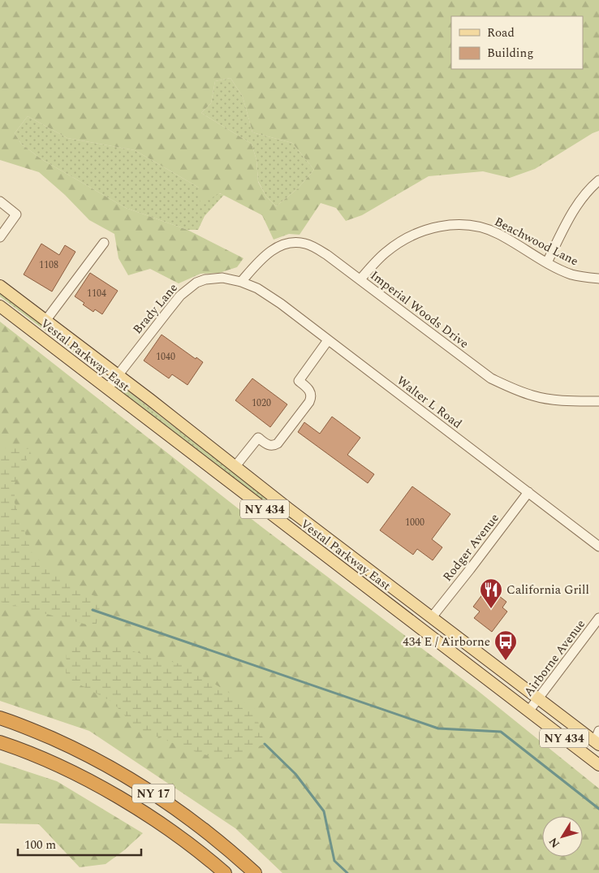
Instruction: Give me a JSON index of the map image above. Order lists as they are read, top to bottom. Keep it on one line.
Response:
{"streets":{"highway":["NY 17"],"main road":["Vestal Parkway East","NY 434"],"street":["Beachwood Lane","Brady Lane","Imperial Woods Drive","Walter L Road","Rodger Avenue","Airborne Avenue"]},"crossings":[["Beachwood Lane","Imperial Woods Drive"],["Brady Lane","Imperial Woods Drive"],["Brady Lane","Vestal Parkway East"],["Brady Lane","Walter L Road"],["Imperial Woods Drive","Walter L Road"],["Vestal Parkway East","Rodger Avenue"],["Vestal Parkway East","Airborne Avenue"],["Walter L Road","Rodger Avenue"]],"places":{"restaurant":["California Grill"],"bus stop":["434 E / Airborne"]},"house_numbers":["1108","1104","1040","1020","1000"],"legend":["Road","Building"],"scale_bar":"100 m","north":"bottom left"}
